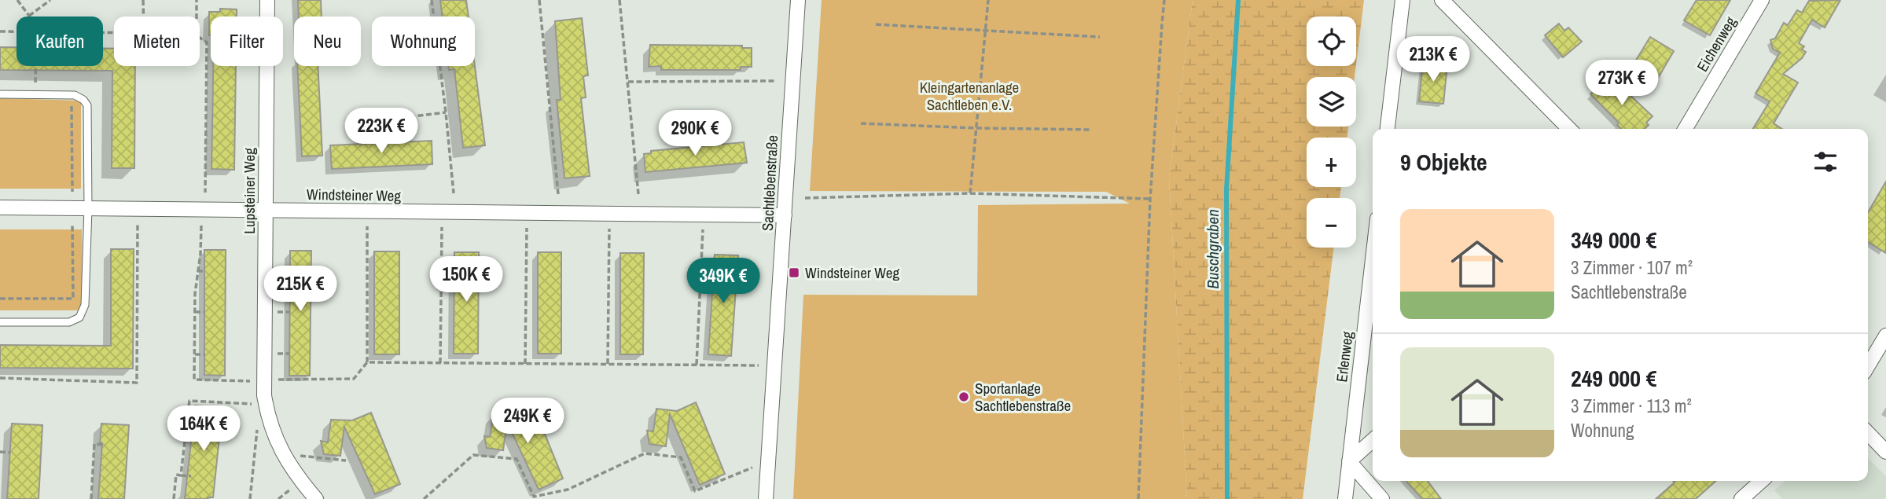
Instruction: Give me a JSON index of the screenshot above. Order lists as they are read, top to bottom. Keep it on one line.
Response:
{"streets":{"street":["Eichenweg","Sachtlebenstraße","Lupsteiner Weg","Windsteiner Weg","Erlenweg"]},"crossings":[["Sachtlebenstraße","Windsteiner Weg"],["Lupsteiner Weg","Windsteiner Weg"]],"water":["Buschgraben"],"parks":["Kleingartenanlage Sachtleben e.V."],"places":{"transit":["Windsteiner Weg"],"other":["Sportanlage Sachtlebenstraße"]},"page":{"map_buttons":["+","−"],"chip":["Kaufen","Mieten","Filter","Neu","Wohnung"],"price":["213K €","273K €","223K €","290K €","150K €","349K €","215K €","249K €","164K €"],"heading":"9 Objekte","list":[{"name":"349 000 €","note":"3 Zimmer · 107 m² · Sachtlebenstraße"},{"name":"249 000 €","note":"3 Zimmer · 113 m² · Wohnung"}]}}
